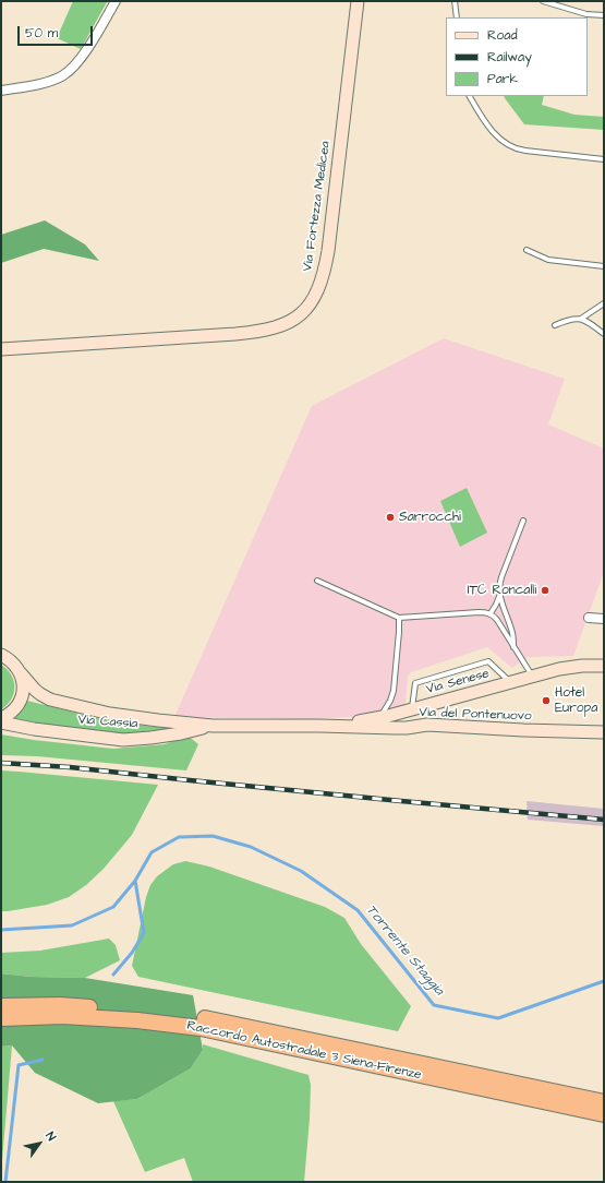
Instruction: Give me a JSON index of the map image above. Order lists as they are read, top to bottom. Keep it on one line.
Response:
{"streets":{"highway":["Raccordo Autostradale 3 Siena-Firenze"],"main road":["Via Fortezza Medicea","Via Senese","Via del Pontenuovo","Via Cassia"]},"crossings":[["Via Senese","Via del Pontenuovo"],["Via Senese","Via Cassia"],["Via del Pontenuovo","Via Cassia"]],"water":["Torrente Staggia"],"places":["Sarrocchi","ITC Roncalli","Hotel Europa"],"legend":["Road","Railway","Park"],"scale_bar":"50 m","north":"top right"}
